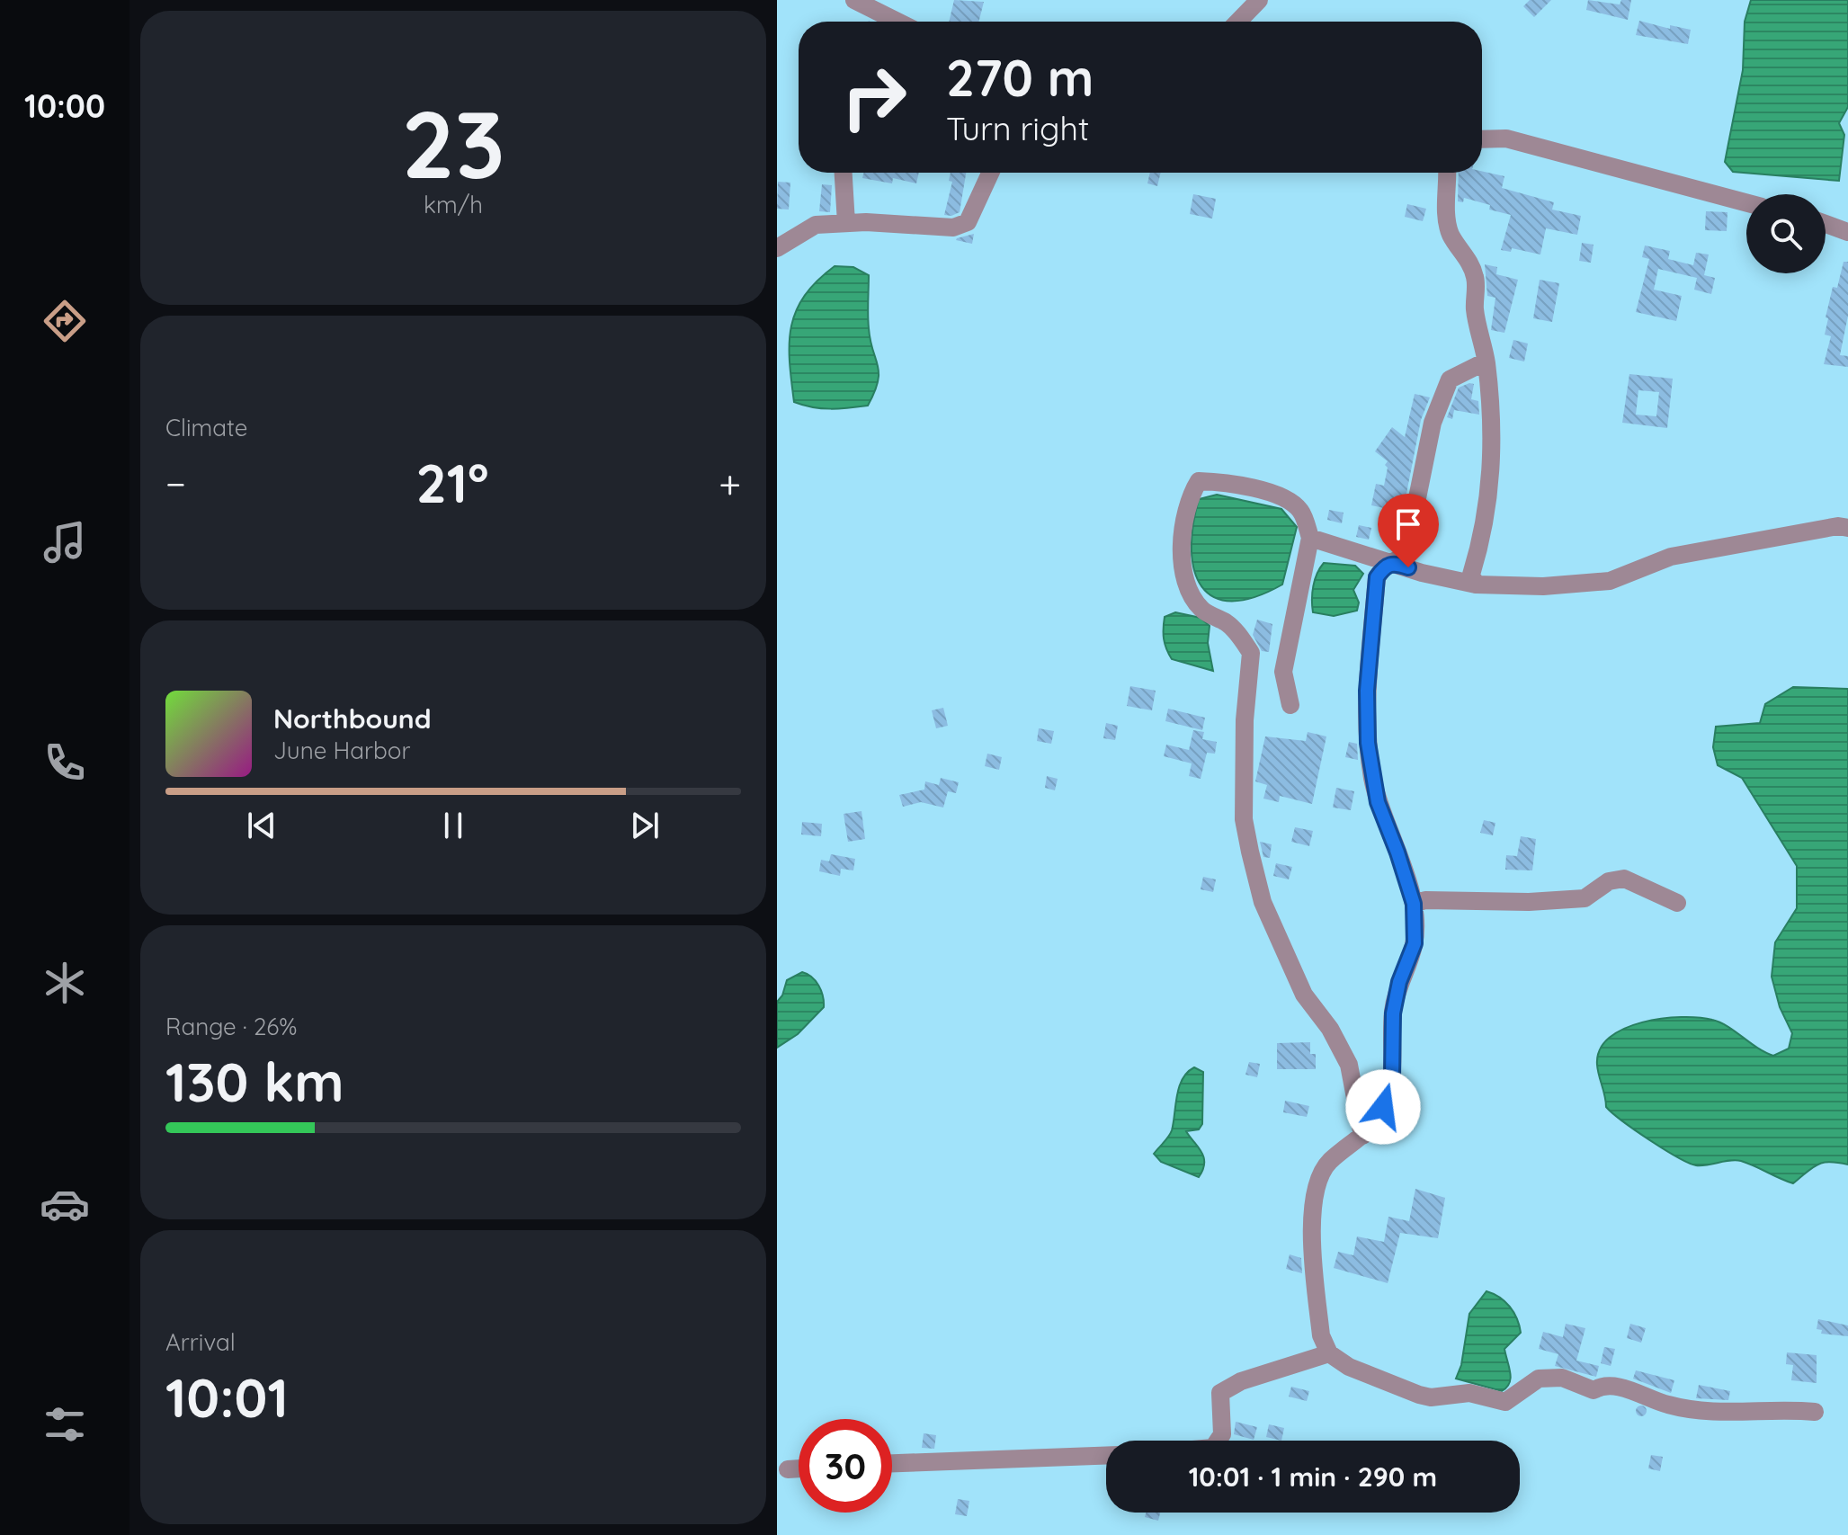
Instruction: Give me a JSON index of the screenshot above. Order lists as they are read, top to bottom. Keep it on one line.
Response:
{"page":{"tabs":"10:00","tile":[["23","km/h"],"Climate",["Range · 26%","130 km"],["Arrival","10:01"]],"turn":["270 m","Turn right"],"heat":["−","21°","+"],"song":["Northbound","June Harbor"],"limit":"30","trip":"10:01 · 1 min · 290 m"}}
